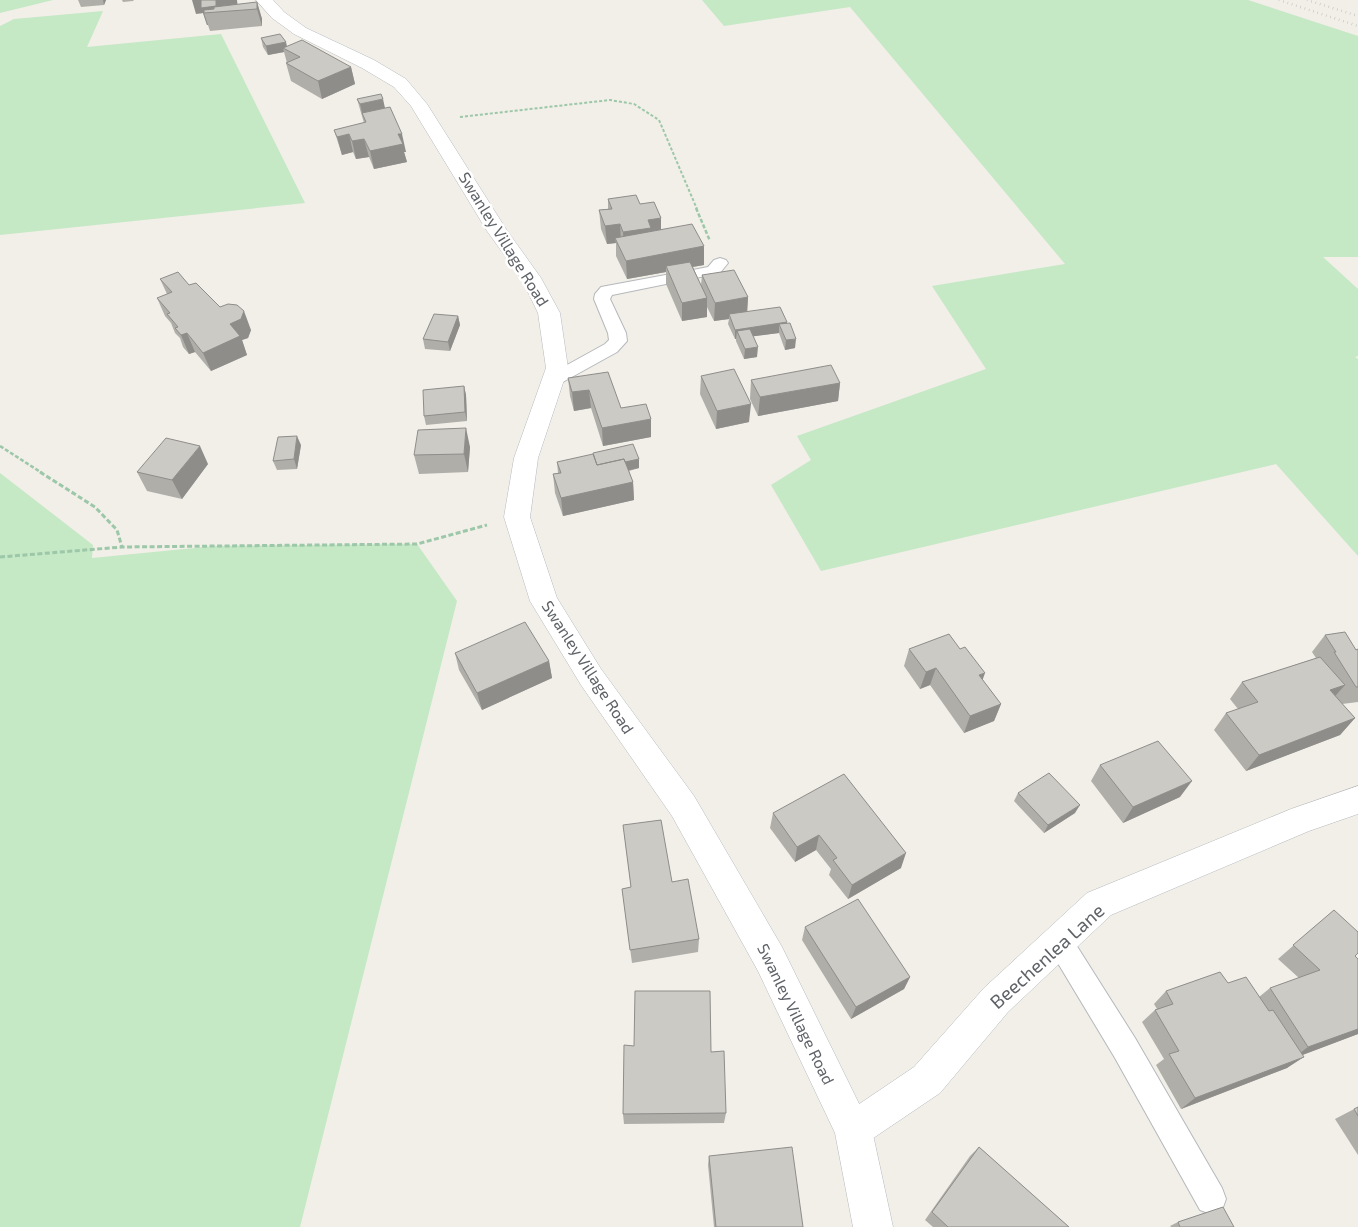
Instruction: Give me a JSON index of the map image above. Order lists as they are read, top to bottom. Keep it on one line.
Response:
{"streets":{"street":["Swanley Village Road","Beechenlea Lane"]},"crossings":[["Swanley Village Road","Beechenlea Lane"]]}
